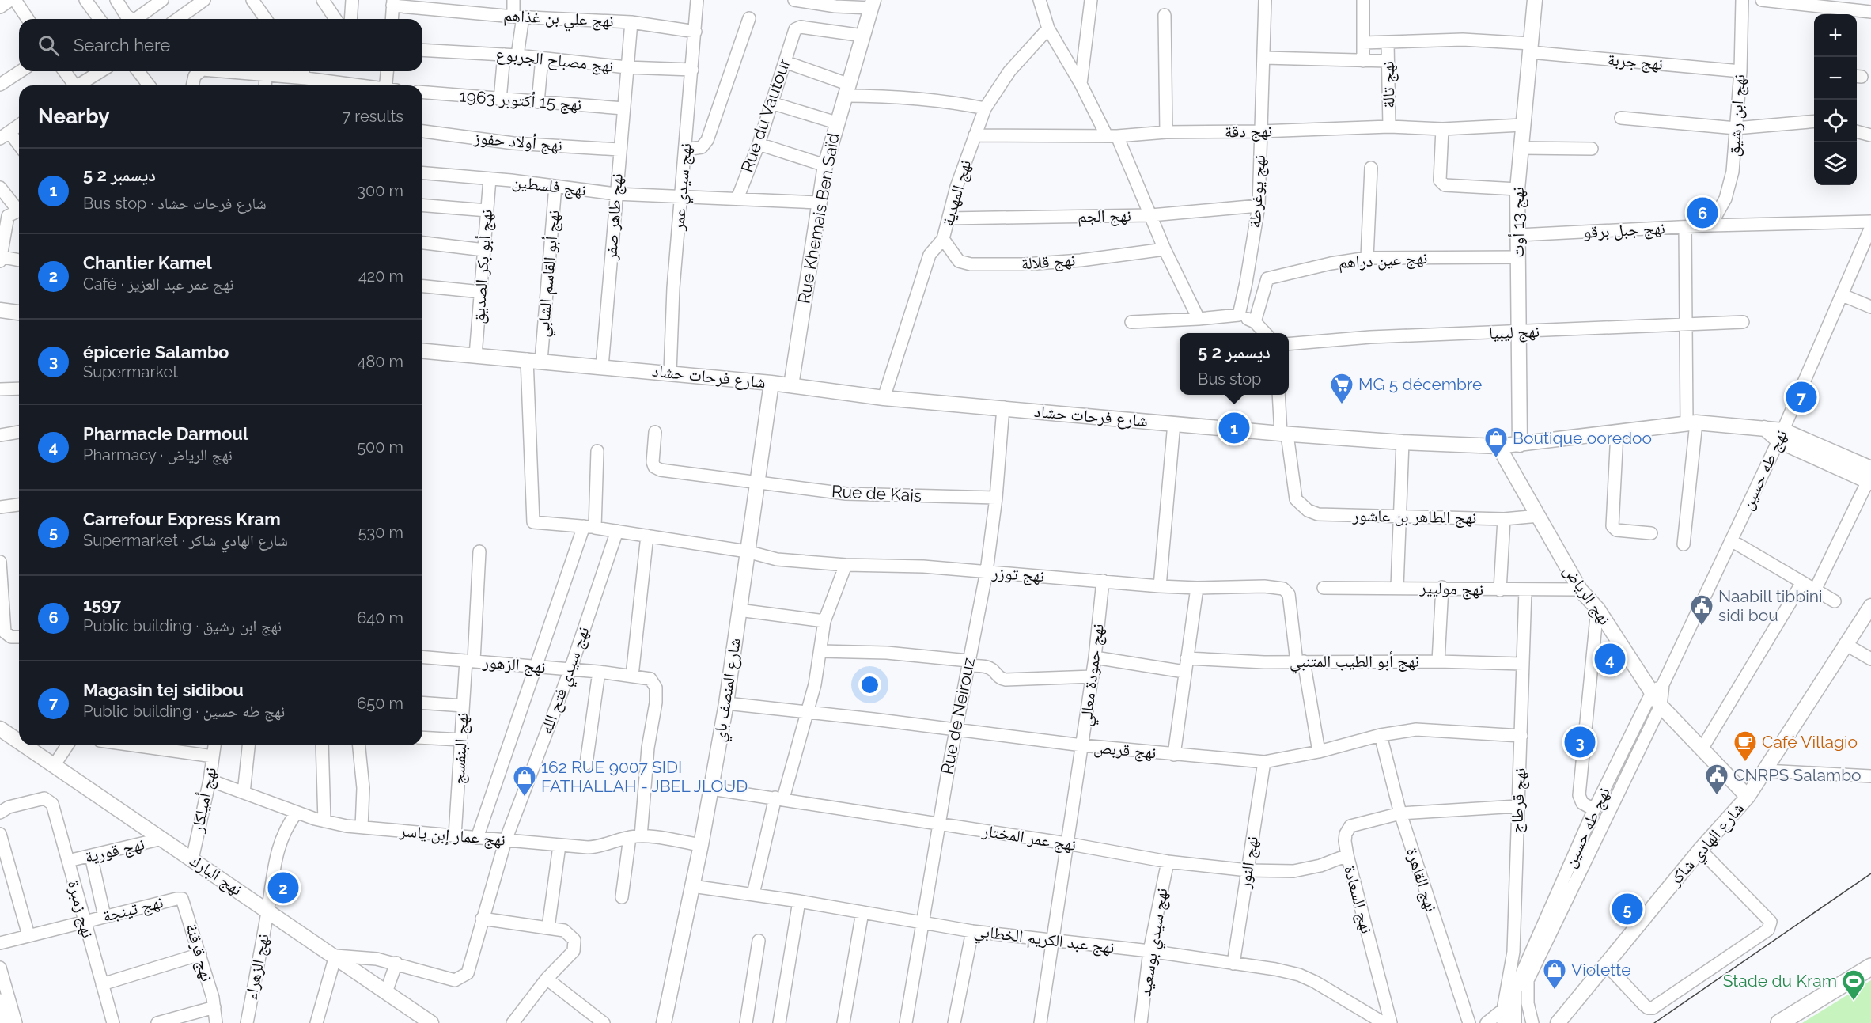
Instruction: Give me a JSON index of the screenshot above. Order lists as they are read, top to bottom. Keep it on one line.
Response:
{"streets":{"street":["نهج علي بن غذاهم","نهج مصباح الجربوع","نهج جربة","نهج تالة","نهج 15 أكتوبر 1963","Rue du Vautour","نهج ابن رشيق","نهج دقة","نهج أولاد حفوز","نهج فلسطين","نهج سيدي عمر","نهج يوغرطة","نهج المهدية","نهج الجم","نهج طاهر صفر","Rue Khemais Ben Saïd","نهج 13 أوت","نهج جبل برقو","نهج عين دراهم","نهج قلالة","نهج أبو بكر الصديق","نهج أبو القاسم الشابي","نهج ليبيا","شارع فرحات حشاد","نهج طه حسين","Rue de Kais","نهج الطاهر بن عاشور","نهج توزر","نهج موليير","نهج الرياض","نهج أبو الطيب المتنبي","نهج الزهور","نهج حمودة معالي","نهج سيدي فتح الله","شارع المنصف باي","Rue de Neirouz","نهج البنفسج","نهج قربص","نهج أميلكار","نهج قرطاج","نهج عمار إبن ياسر","نهج عمر المختار","شارع الهادي شاكر","نهج قورية","نهج النور","نهج البارك","نهج القاهرة","نهج السعادة","نهج زمبرة","نهج تينجة","نهج عبد الكريم الخطابي","نهج سيدي بوسعيد","نهج قرقنة","نهج الزهراء"]},"crossings":[["نهج علي بن غذاهم","نهج سيدي عمر"],["نهج علي بن غذاهم","نهج طاهر صفر"],["نهج مصباح الجربوع","نهج سيدي عمر"],["نهج مصباح الجربوع","نهج طاهر صفر"],["نهج جربة","نهج تالة"],["نهج جربة","نهج ابن رشيق"],["نهج جربة","نهج 13 أوت"],["نهج تالة","نهج دقة"],["نهج 15 أكتوبر 1963","نهج طاهر صفر"],["Rue du Vautour","نهج فلسطين"],["Rue du Vautour","Rue Khemais Ben Saïd"],["نهج ابن رشيق","نهج جبل برقو"],["نهج دقة","نهج يوغرطة"],["نهج دقة","نهج المهدية"],["نهج دقة","نهج 13 أوت"],["نهج أولاد حفوز","نهج طاهر صفر"],["نهج فلسطين","نهج سيدي عمر"],["نهج فلسطين","نهج طاهر صفر"],["نهج فلسطين","Rue Khemais Ben Saïd"],["نهج فلسطين","نهج أبو بكر الصديق"],["نهج فلسطين","نهج أبو القاسم الشابي"],["نهج سيدي عمر","شارع فرحات حشاد"],["نهج يوغرطة","نهج الجم"],["نهج يوغرطة","نهج عين دراهم"],["نهج المهدية","نهج الجم"],["نهج المهدية","نهج قلالة"],["نهج المهدية","شارع فرحات حشاد"],["نهج طاهر صفر","شارع فرحات حشاد"],["Rue Khemais Ben Saïd","شارع فرحات حشاد"],["نهج 13 أوت","نهج جبل برقو"],["نهج 13 أوت","نهج عين دراهم"],["نهج 13 أوت","نهج ليبيا"],["نهج 13 أوت","شارع فرحات حشاد"],["نهج أبو بكر الصديق","شارع فرحات حشاد"],["نهج أبو القاسم الشابي","شارع فرحات حشاد"],["نهج أبو القاسم الشابي","نهج توزر"],["شارع فرحات حشاد","نهج طه حسين"],["شارع فرحات حشاد","نهج الطاهر بن عاشور"],["شارع فرحات حشاد","نهج الرياض"],["شارع فرحات حشاد","شارع المنصف باي"],["شارع فرحات حشاد","Rue de Neirouz"],["نهج طه حسين","نهج الرياض"],["Rue de Kais","شارع المنصف باي"],["Rue de Kais","Rue de Neirouz"],["نهج الطاهر بن عاشور","نهج الرياض"],["نهج توزر","نهج أبو الطيب المتنبي"],["نهج توزر","نهج حمودة معالي"],["نهج توزر","نهج سيدي فتح الله"],["نهج توزر","شارع المنصف باي"],["نهج توزر","Rue de Neirouz"],["نهج موليير","نهج الرياض"],["نهج موليير","نهج قرطاج"],["نهج الرياض","شارع الهادي شاكر"],["نهج أبو الطيب المتنبي","نهج قرطاج"],["نهج الزهور","نهج سيدي فتح الله"],["نهج الزهور","نهج البنفسج"],["نهج الزهور","نهج عمار إبن ياسر"],["نهج حمودة معالي","نهج قربص"],["نهج حمودة معالي","نهج عمر المختار"],["نهج حمودة معالي","نهج عبد الكريم الخطابي"],["نهج سيدي فتح الله","نهج عمار إبن ياسر"],["شارع المنصف باي","نهج قربص"],["شارع المنصف باي","نهج عمار إبن ياسر"],["شارع المنصف باي","نهج عمر المختار"],["شارع المنصف باي","نهج عبد الكريم الخطابي"],["Rue de Neirouz","نهج قربص"],["Rue de Neirouz","نهج عمر المختار"],["Rue de Neirouz","نهج عبد الكريم الخطابي"],["نهج البنفسج","نهج عمار إبن ياسر"],["نهج قربص","نهج قرطاج"],["نهج قربص","نهج النور"],["نهج قربص","نهج القاهرة"],["نهج أميلكار","نهج عمار إبن ياسر"],["نهج أميلكار","نهج البارك"],["نهج قرطاج","نهج السعادة"],["نهج عمار إبن ياسر","نهج الزهراء"],["نهج عمر المختار","نهج النور"],["نهج عمر المختار","نهج السعادة"],["نهج عمر المختار","نهج سيدي بوسعيد"],["نهج قورية","نهج البارك"],["نهج قورية","نهج زمبرة"],["نهج النور","نهج عبد الكريم الخطابي"],["نهج البارك","نهج الزهراء"],["نهج القاهرة","نهج السعادة"],["نهج زمبرة","نهج تينجة"],["نهج تينجة","نهج قرقنة"],["نهج عبد الكريم الخطابي","نهج سيدي بوسعيد"]],"places":{"supermarket":["MG 5 décembre"],"shop":["Boutique ooredoo","162 RUE 9007 SIDI FATHALLAH - JBEL JLOUD","Violette"],"public building":["Naabill tibbini sidi bou","CNRPS Salambo"],"cafe":["Café Villagio"],"sports":["Stade du Kram"]},"page":{"map_buttons":["+","−"],"search":"Search here","heading":["Nearby","7 results"],"list":[{"mark":"1","name":"5 ديسمبر 2","note":"Bus stop · شارع فرحات حشاد","value":"300 m"},{"mark":"2","name":"Chantier Kamel","note":"Café · نهج عمر عبد العزيز","value":"420 m"},{"mark":"3","name":"épicerie Salambo","note":"Supermarket","value":"480 m"},{"mark":"4","name":"Pharmacie Darmoul","note":"Pharmacy · نهج الرياض","value":"500 m"},{"mark":"5","name":"Carrefour Express Kram","note":"Supermarket · شارع الهادي شاكر","value":"530 m"},{"mark":"6","name":"1597","note":"Public building · نهج ابن رشيق","value":"640 m"},{"mark":"7","name":"Magasin tej sidibou","note":"Public building · نهج طه حسين","value":"650 m"}],"pins":["6","7","1","4","3","2","5"],"popup":["5 ديسمبر 2","Bus stop"]}}
